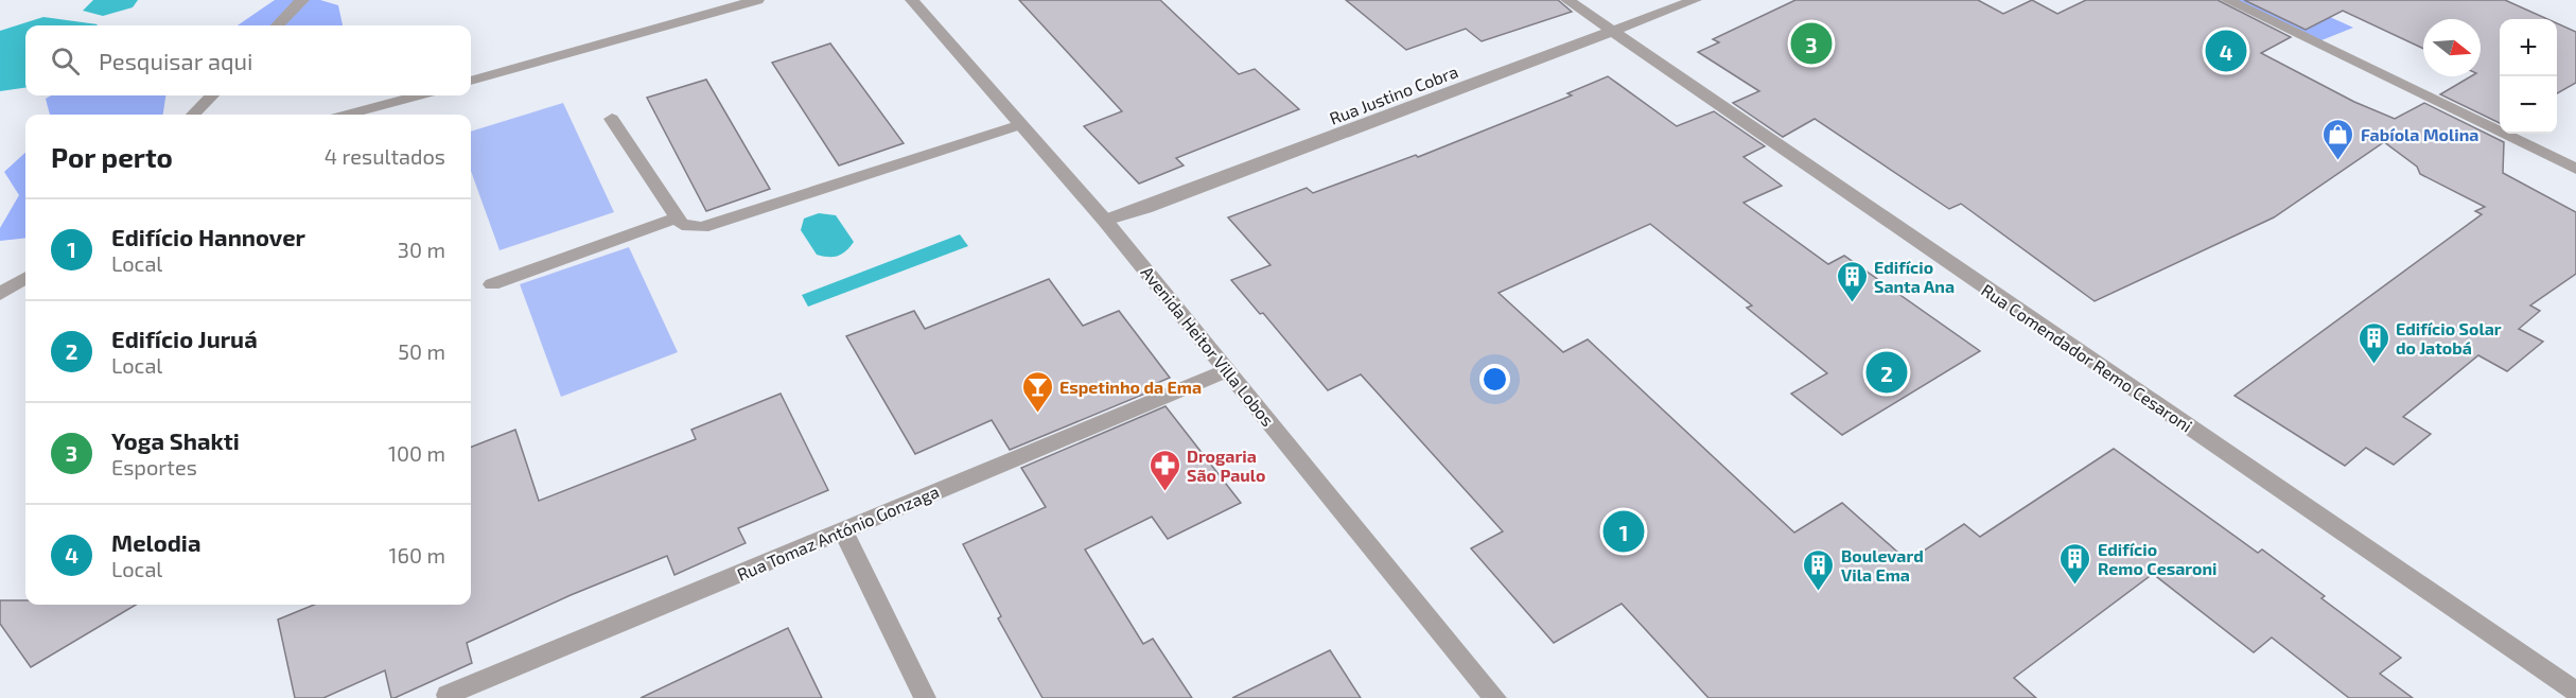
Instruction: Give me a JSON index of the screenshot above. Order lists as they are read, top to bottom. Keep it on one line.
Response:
{"streets":{"street":["Rua Justino Cobra","Avenida Heitor Villa Lobos","Rua Comendador Remo Cesaroni","Rua Tomaz António Gonzaga"]},"crossings":[["Rua Justino Cobra","Avenida Heitor Villa Lobos"],["Rua Justino Cobra","Rua Comendador Remo Cesaroni"],["Avenida Heitor Villa Lobos","Rua Tomaz António Gonzaga"]],"places":{"shop":["Fabíola Molina"],"building":["Edifício Santa Ana","Edifício Solar do Jatobá","Edifício Remo Cesaroni","Boulevard Vila Ema"],"bar":["Espetinho da Ema"],"pharmacy":["Drogaria São Paulo"]},"north":"right","page":{"map_buttons":["+","−"],"pins":["3","4","2","1"],"search":"Pesquisar aqui","heading":["Por perto","4 resultados"],"list":[{"mark":"1","name":"Edifício Hannover","note":"Local","value":"30 m"},{"mark":"2","name":"Edifício Juruá","note":"Local","value":"50 m"},{"mark":"3","name":"Yoga Shakti","note":"Esportes","value":"100 m"},{"mark":"4","name":"Melodia","note":"Local","value":"160 m"}]}}
